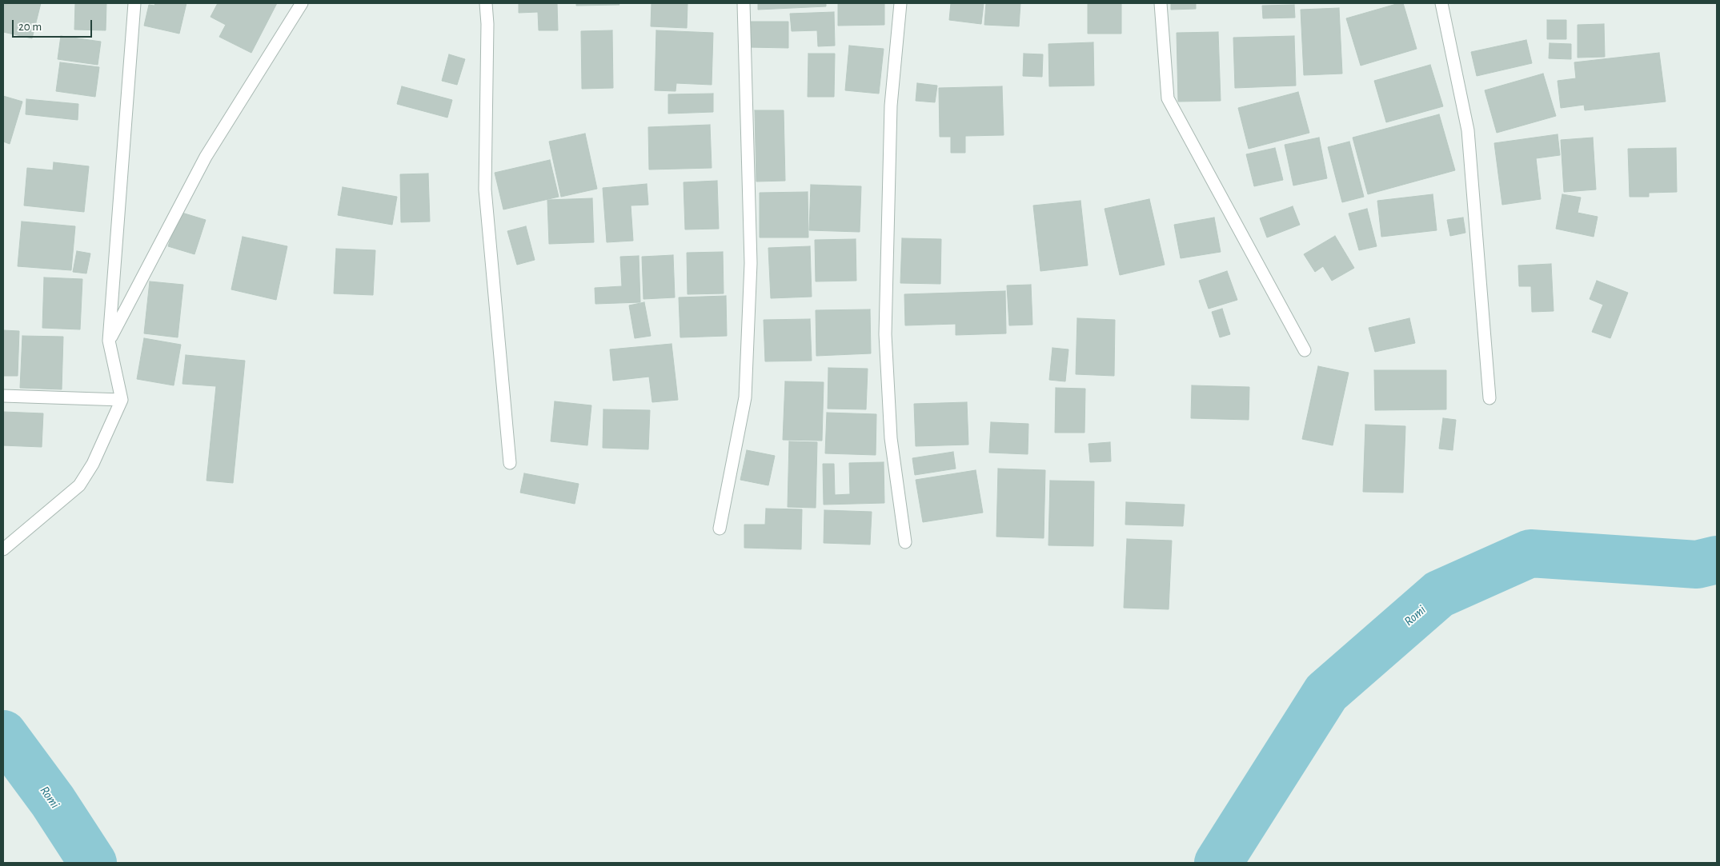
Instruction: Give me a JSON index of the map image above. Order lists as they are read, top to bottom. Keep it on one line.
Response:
{"water":["Romi"],"scale_bar":"20 m"}
